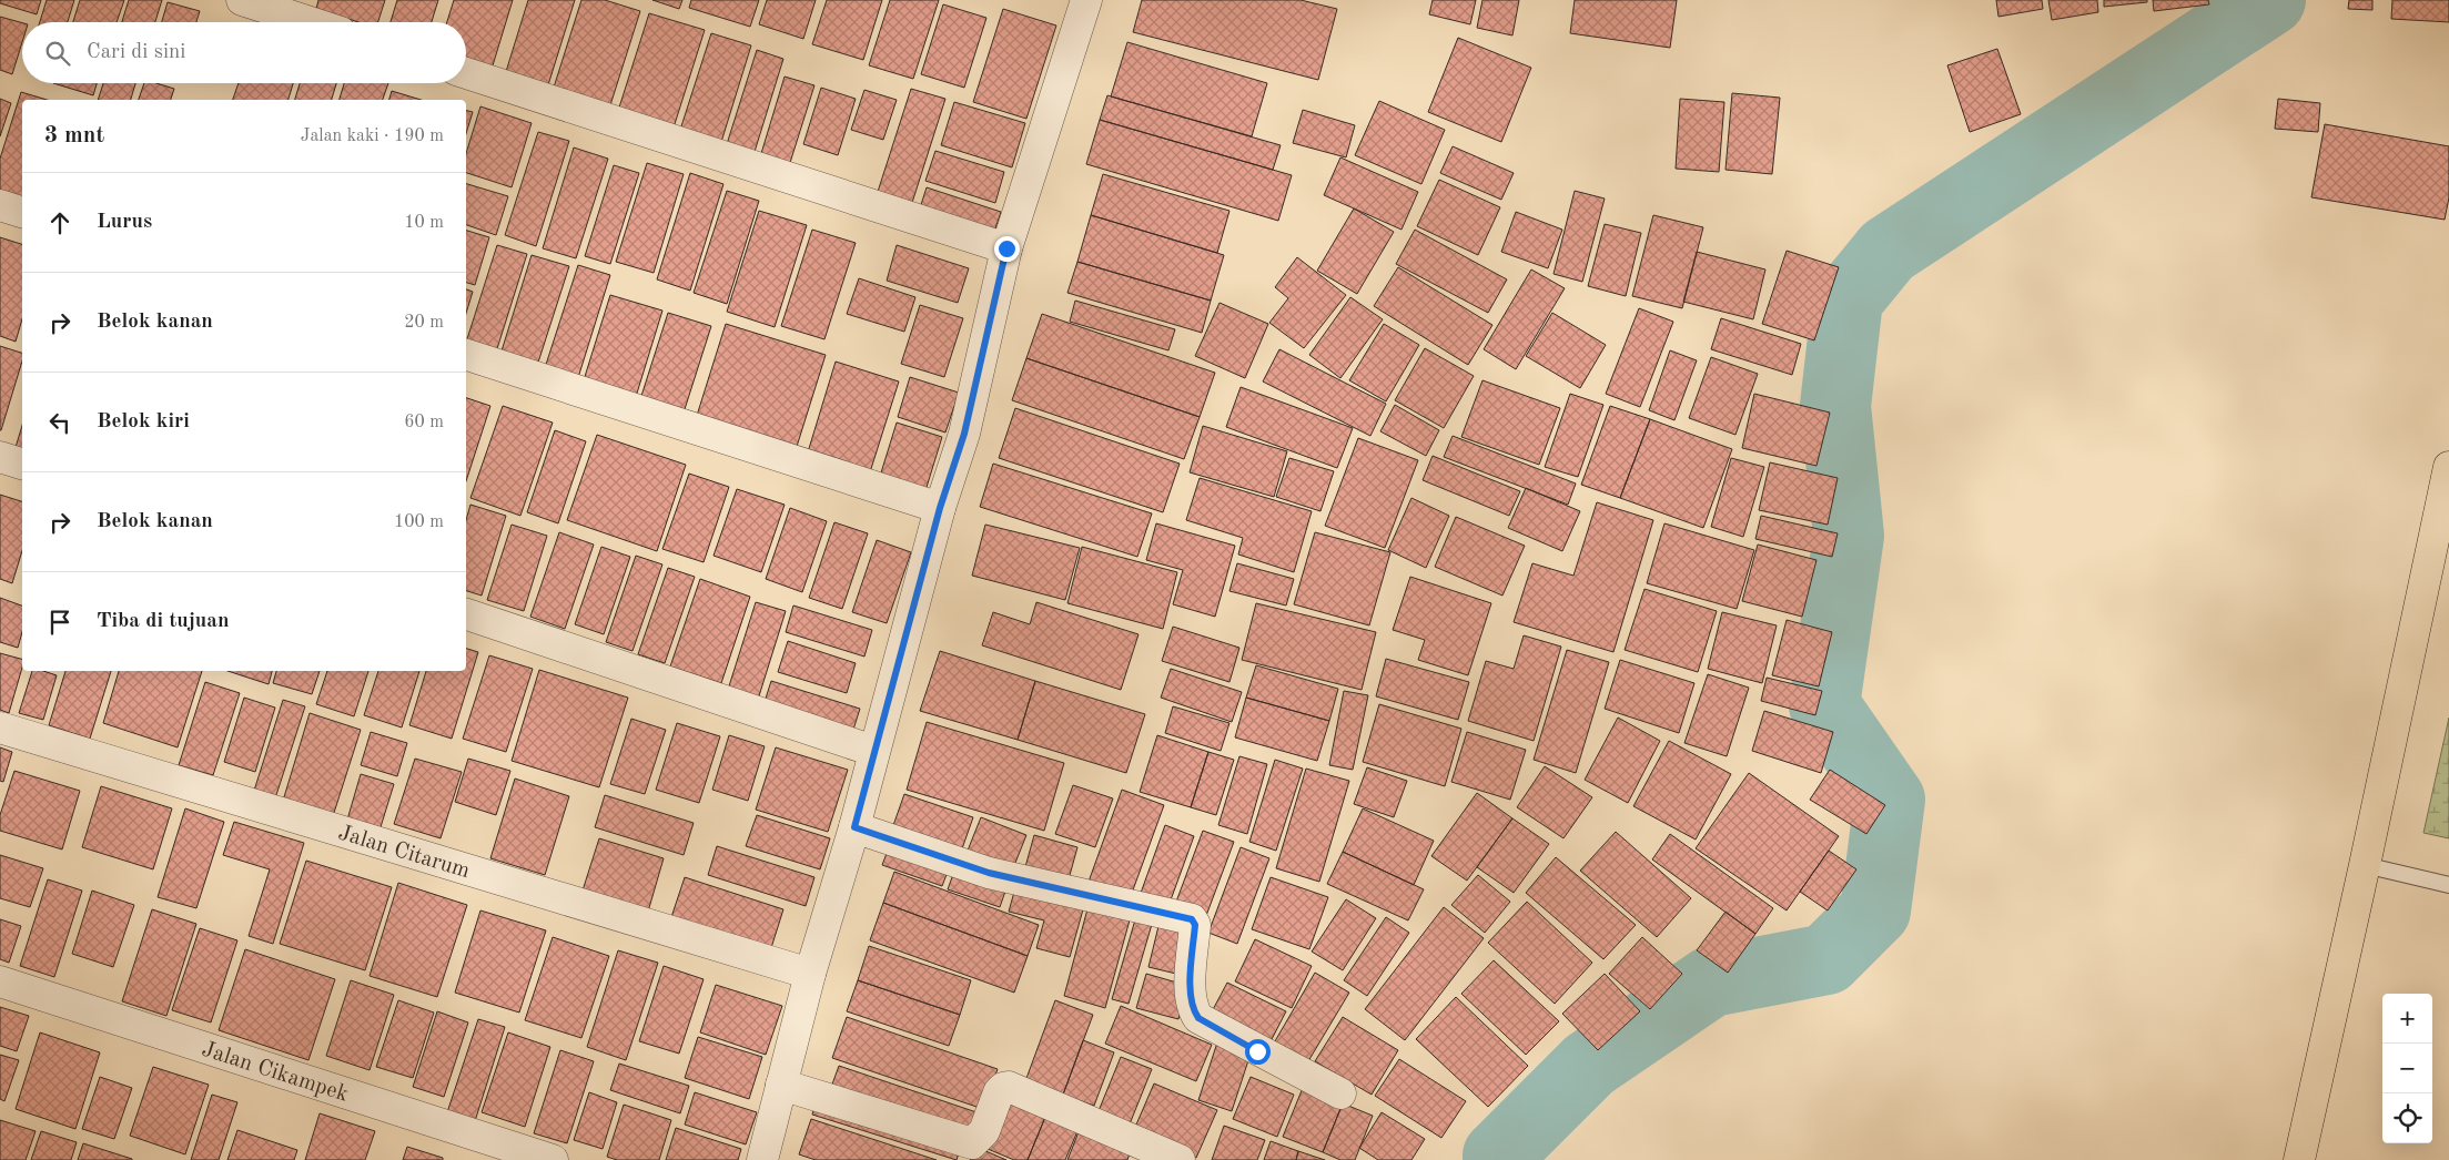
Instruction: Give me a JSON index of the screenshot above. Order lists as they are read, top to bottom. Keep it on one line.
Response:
{"streets":{"street":["Jalan Citarum","Jalan Cikampek"]},"page":{"search":"Cari di sini","heading":["3 mnt","Jalan kaki · 190 m"],"list":[["Lurus","10 m"],["Belok kanan","20 m"],["Belok kiri","60 m"],["Belok kanan","100 m"],"Tiba di tujuan"],"map_buttons":["+","−"]}}
